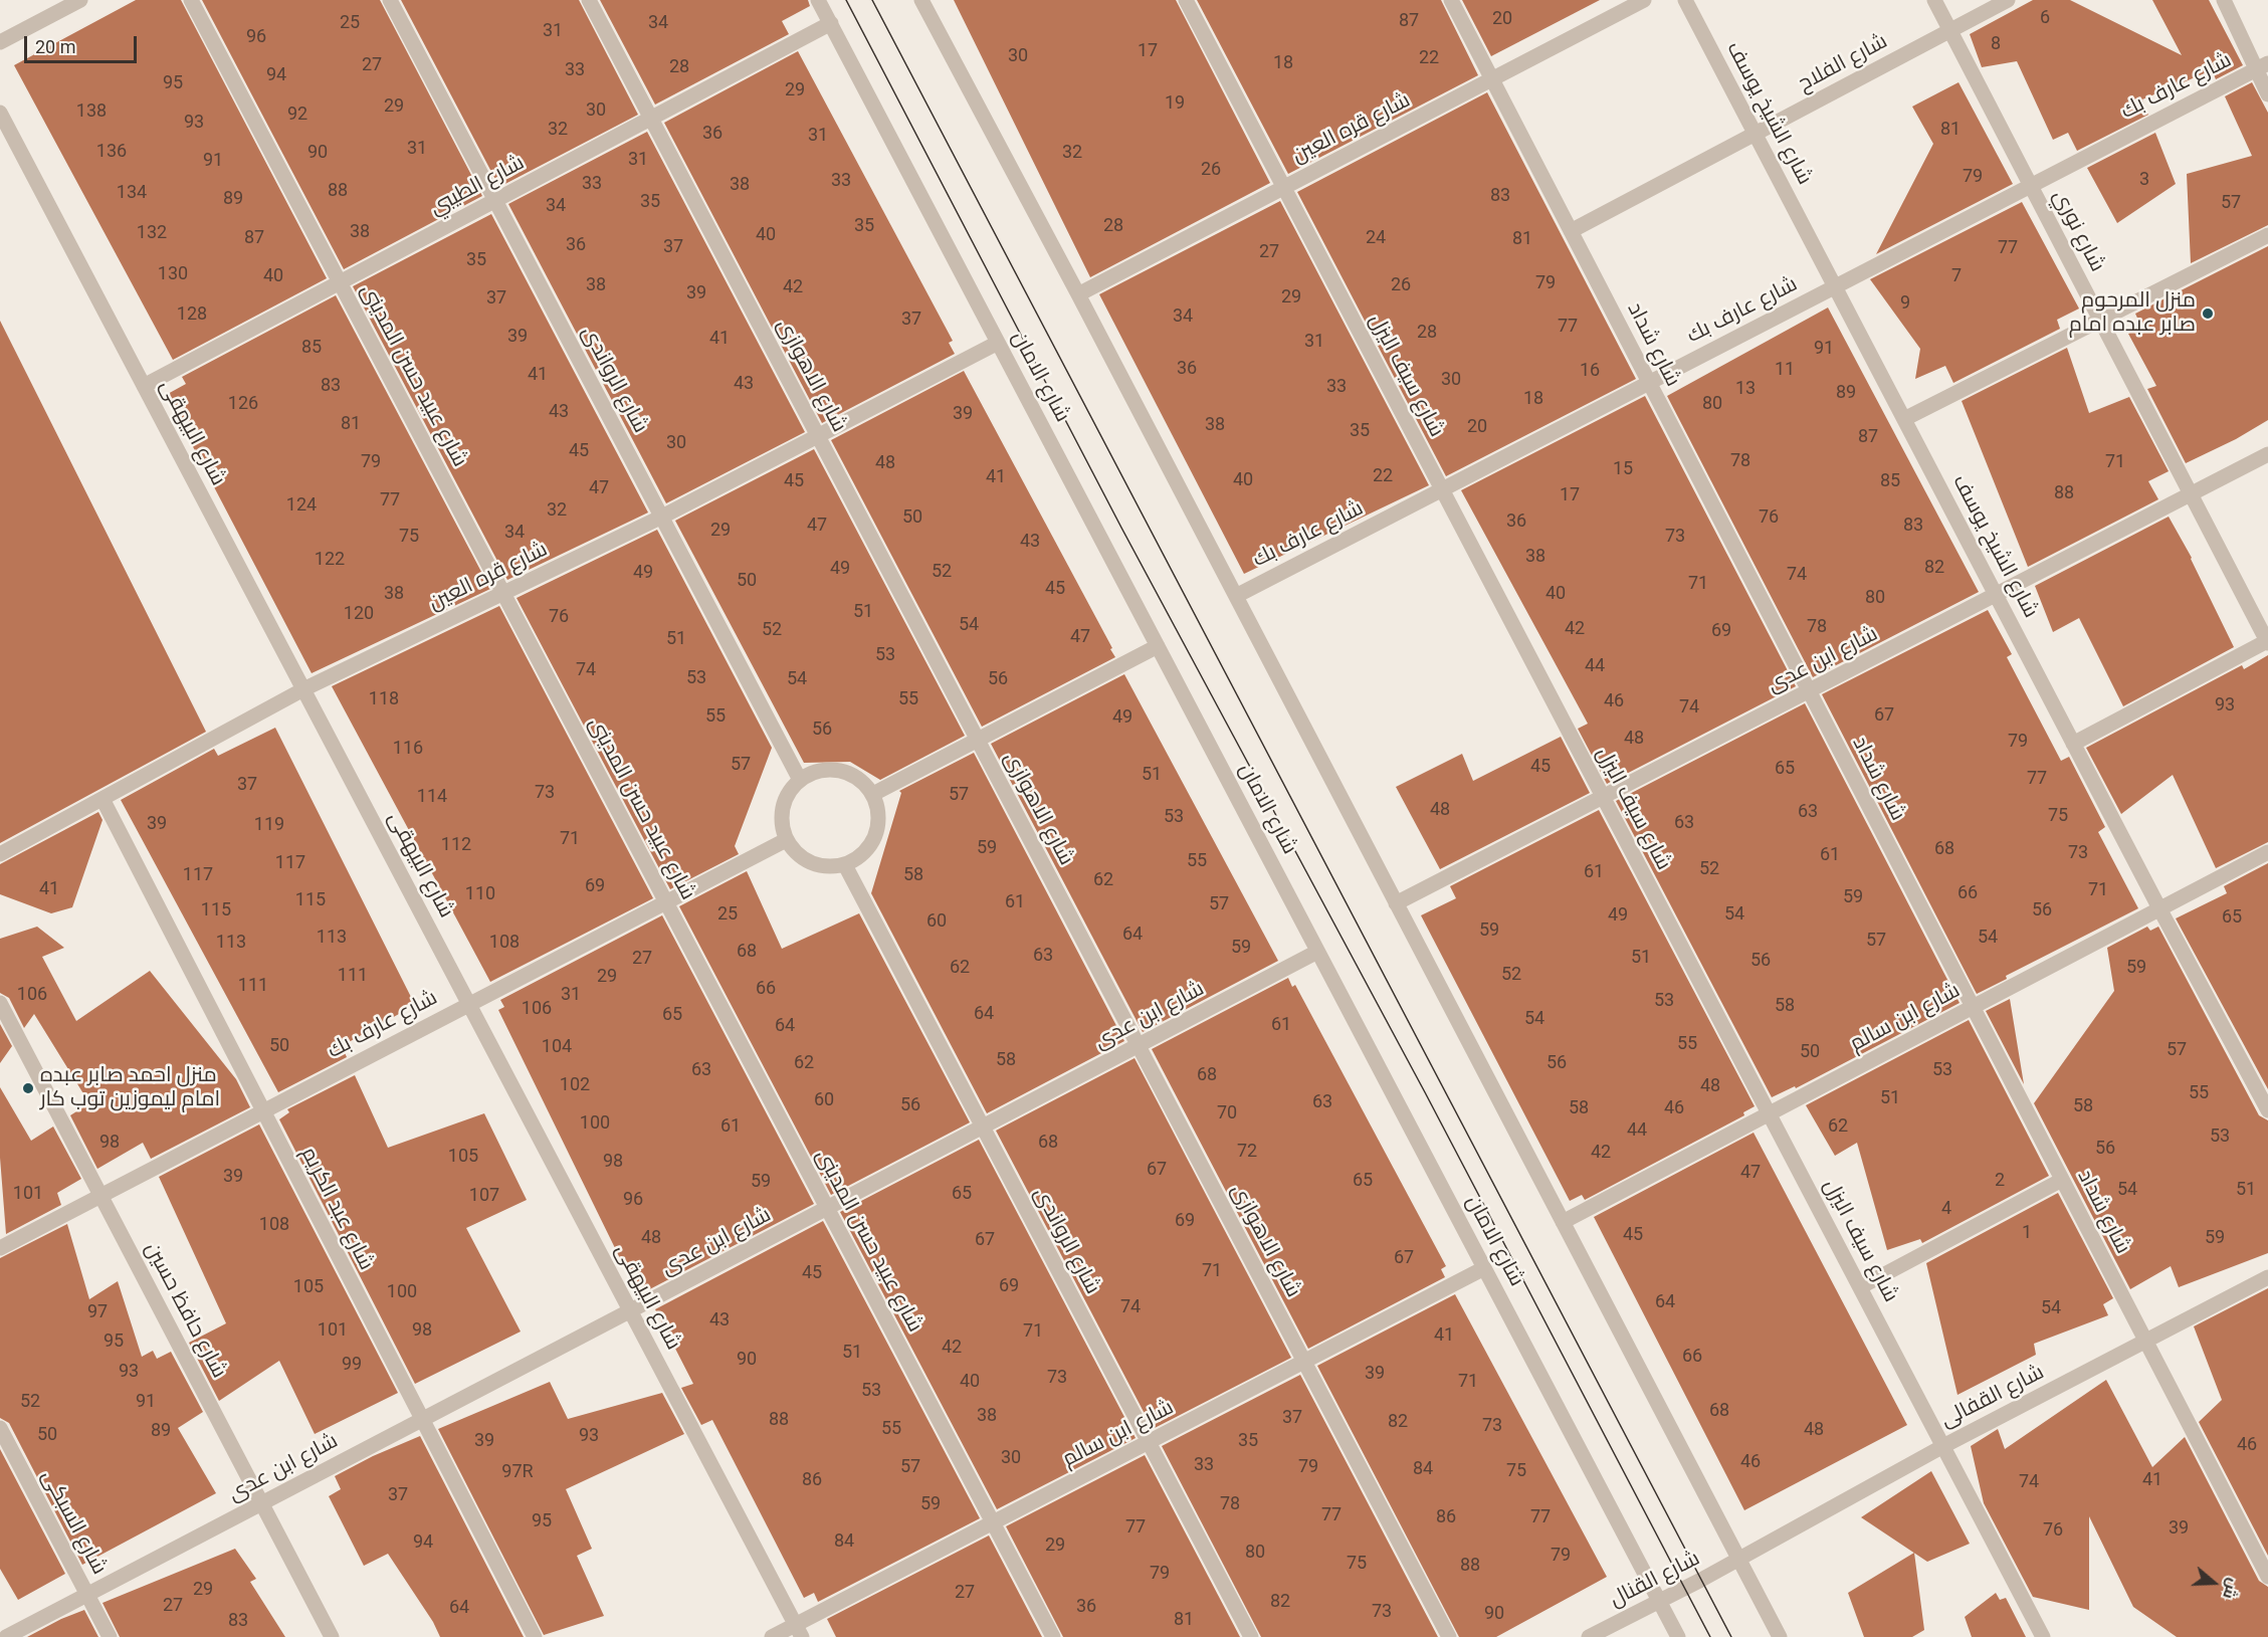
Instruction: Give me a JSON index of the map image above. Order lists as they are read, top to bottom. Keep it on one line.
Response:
{"streets":{"street":["شارع الفلاح","شارع عارف بك","شارع الشيخ يوسف","شارع قره العين","شارع الطيبي","شارع نوري","شارع شداد","شارع عبيد حسن المدينى","شارع الاهوازى","شارع سيف اليزل","شارع الامان","شارع الرواندى","شارع البيهقى","شارع ابن عدى","شارع ابن سالم","شارع عبد الكريم","شارع حافظ حسين","شارع القفالى","شارع السبكى","شارع القنال"]},"crossings":[["شارع الفلاح","شارع الشيخ يوسف"],["شارع الفلاح","شارع نوري"],["شارع الفلاح","شارع شداد"],["شارع عارف بك","شارع الشيخ يوسف"],["شارع عارف بك","شارع نوري"],["شارع عارف بك","شارع شداد"],["شارع عارف بك","شارع عبيد حسن المدينى"],["شارع عارف بك","شارع سيف اليزل"],["شارع عارف بك","شارع الرواندى"],["شارع عارف بك","شارع البيهقى"],["شارع عارف بك","شارع عبد الكريم"],["شارع عارف بك","شارع حافظ حسين"],["شارع الشيخ يوسف","شارع ابن عدى"],["شارع الشيخ يوسف","شارع ابن سالم"],["شارع قره العين","شارع شداد"],["شارع قره العين","شارع عبيد حسن المدينى"],["شارع قره العين","شارع الاهوازى"],["شارع قره العين","شارع سيف اليزل"],["شارع قره العين","شارع الامان"],["شارع قره العين","شارع الرواندى"],["شارع قره العين","شارع البيهقى"],["شارع قره العين","شارع عبد الكريم"],["شارع الطيبي","شارع عبيد حسن المدينى"],["شارع الطيبي","شارع الاهوازى"],["شارع الطيبي","شارع الامان"],["شارع الطيبي","شارع الرواندى"],["شارع الطيبي","شارع البيهقى"],["شارع نوري","شارع ابن عدى"],["شارع شداد","شارع ابن عدى"],["شارع شداد","شارع ابن سالم"],["شارع شداد","شارع القفالى"],["شارع عبيد حسن المدينى","شارع ابن عدى"],["شارع عبيد حسن المدينى","شارع ابن سالم"],["شارع الاهوازى","شارع ابن عدى"],["شارع الاهوازى","شارع ابن سالم"],["شارع سيف اليزل","شارع ابن عدى"],["شارع سيف اليزل","شارع ابن سالم"],["شارع سيف اليزل","شارع القفالى"],["شارع الامان","شارع ابن عدى"],["شارع الامان","شارع ابن سالم"],["شارع الامان","شارع القنال"],["شارع الرواندى","شارع ابن عدى"],["شارع الرواندى","شارع ابن سالم"],["شارع البيهقى","شارع ابن عدى"],["شارع البيهقى","شارع ابن سالم"],["شارع ابن عدى","شارع عبد الكريم"],["شارع ابن عدى","شارع حافظ حسين"],["شارع ابن عدى","شارع السبكى"],["شارع القفالى","شارع القنال"]],"places":["منزل المرحوم صابر عبده امام","منزل احمد صابر عبده امام ليموزين توب كار"],"house_numbers":["6","20","87","25","34","31","96","8","17","30","22","18","27","28","33","94","95","29","19","29","30","138","92","93","32","81","36","31","31","136","90","32","31","91","26","79","3","33","33","38","88","134","83","89","35","57","34","35","28","38","132","40","87","24","81","36","37","77","27","35","130","40","7","79","38","26","42","39","29","37","9","128","34","37","77","28","39","41","31","85","91","36","11","16","41","30","43","83","33","13","89","18","126","80","43","39","81","38","20","35","87","30","45","78","79","71","48","15","22","41","40","45","85","47","88","17","77","124","32","50","76","36","47","83","29","34","75","73","43","38","122","82","49","52","49","74","50","71","45","38","40","80","51","120","76","54","78","42","52","69","47","51","53","44","74","53","54","56","118","55","46","93","74","67","55","49","56","48","79","116","57","45","65","51","77","37","73","57","114","48","63","75","53","63","39","119","71","112","59","68","73","61","55","117","52","61","117","58","62","69","41","71","66","110","59","115","61","57","115","56","25","54","49","65","60","59","64","113","54","57","113","108","59","68","63","51","27","56","62","59","52","111","29","111","66","106","31","53","58","106","64","65","54","61","64","55","50","104","57","50","58","62","56","63","53","68","102","48","55","51","60","63","56","58","58","46","70","100","61","62","44","53","98","68","56","72","42","105","98","67","47","39","65","2","59","54","51","101","65","107","96","4","69","108","1","45","48","59","67","67","71","45","69","105","100","64","74","54","97","43","101","98","71","41","95","42","51","66","90","99","93","39","73","40","71","53","52","91","68","38","37","88","82","73","55","48","89","50","93","39","35","46","30","46","33","57","79","84","75","97R","86","41","74","37","59","78","77","86","77","95","77","39","76","84","94","29","80","79","75","88","79","29","27","82","27","36","64","73","90","81","83"],"scale_bar":"20 m","north":"right"}
